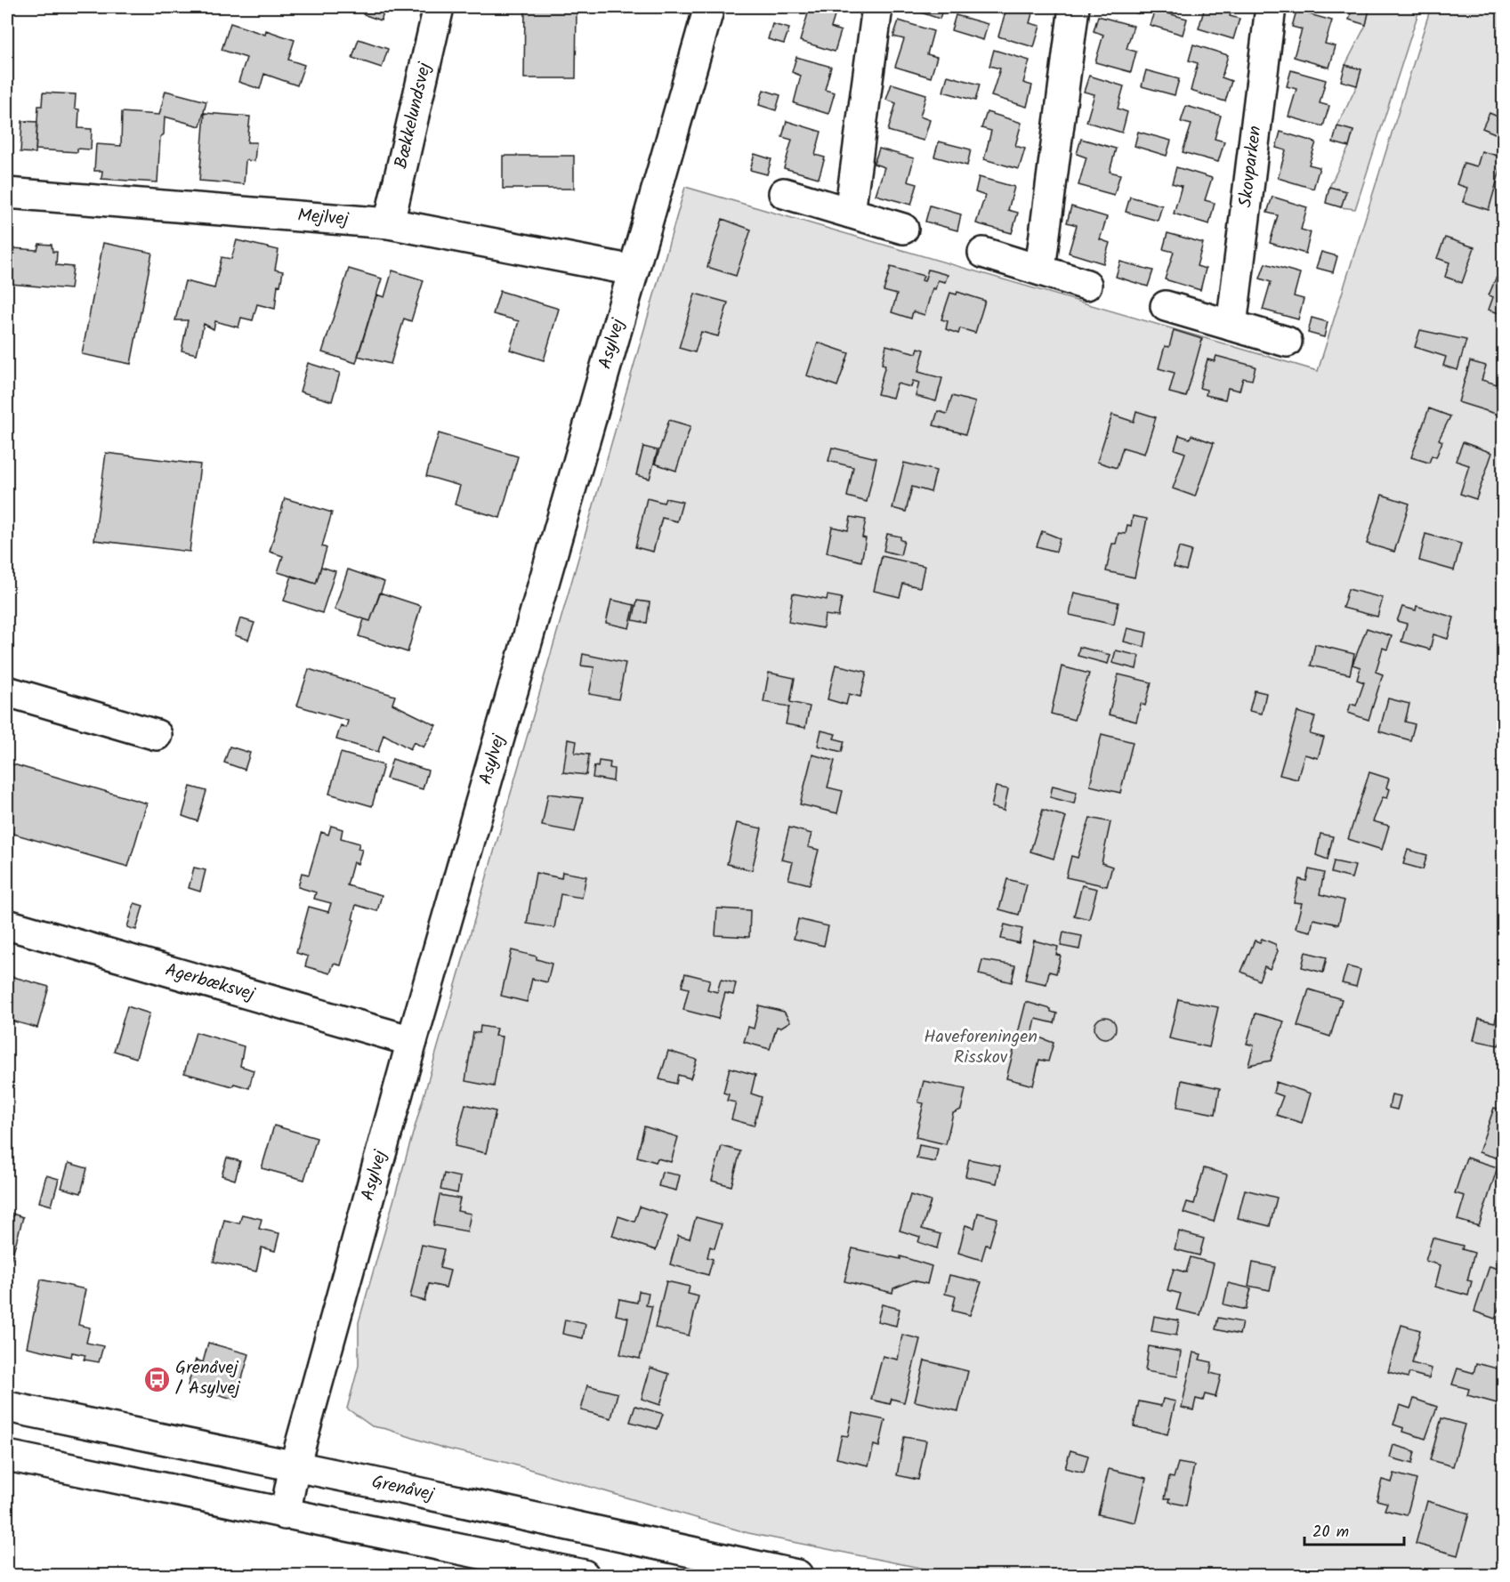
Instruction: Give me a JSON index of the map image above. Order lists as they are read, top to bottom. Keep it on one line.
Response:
{"streets":{"street":["Bækkelundsvej","Skovparken","Mejlvej","Asylvej","Agerbæksvej","Grenåvej"]},"crossings":[["Bækkelundsvej","Mejlvej"],["Mejlvej","Asylvej"],["Asylvej","Agerbæksvej"],["Asylvej","Grenåvej"]],"parks":["Haveforeningen Risskov"],"places":{"bus stop":["Grenåvej / Asylvej"]},"scale_bar":"20 m"}
